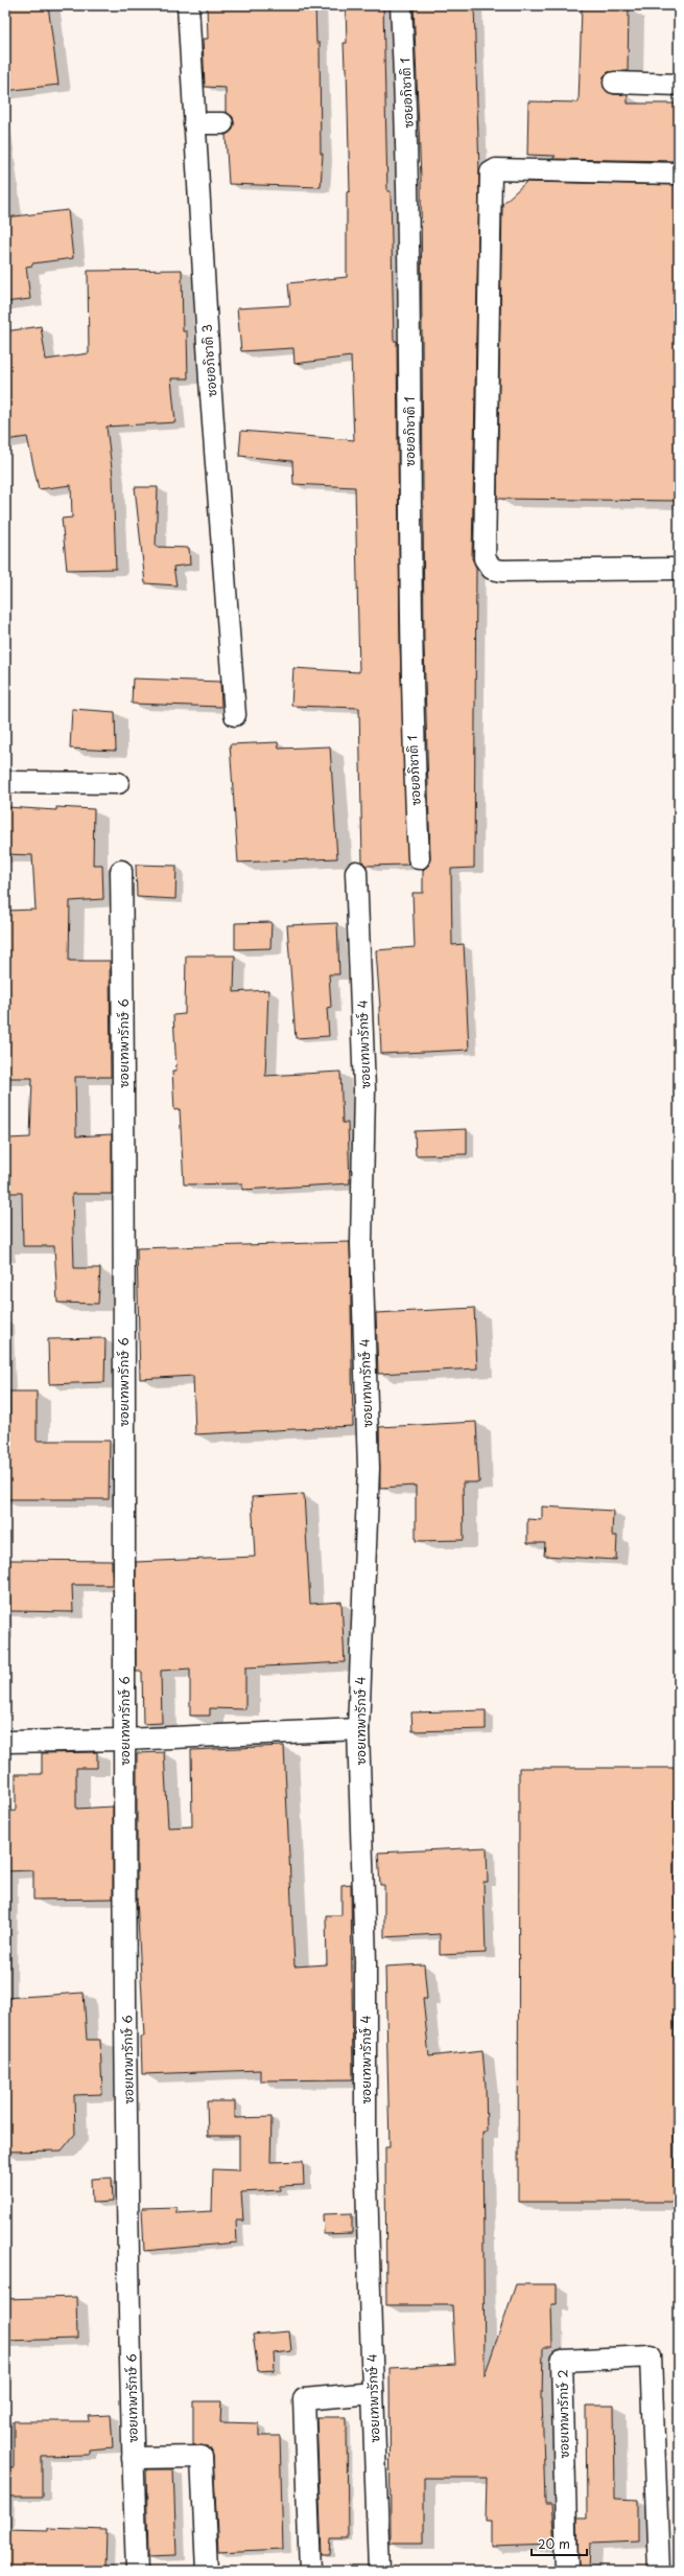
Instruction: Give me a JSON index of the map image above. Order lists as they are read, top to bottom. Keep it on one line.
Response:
{"streets":{"street":["ซอยอภิชาติ 1","ซอยอภิชาติ 3","ซอยเทพารักษ์ 6","ซอยเทพารักษ์ 4","ซอยเทพารักษ์ 2"]},"scale_bar":"20 m"}
